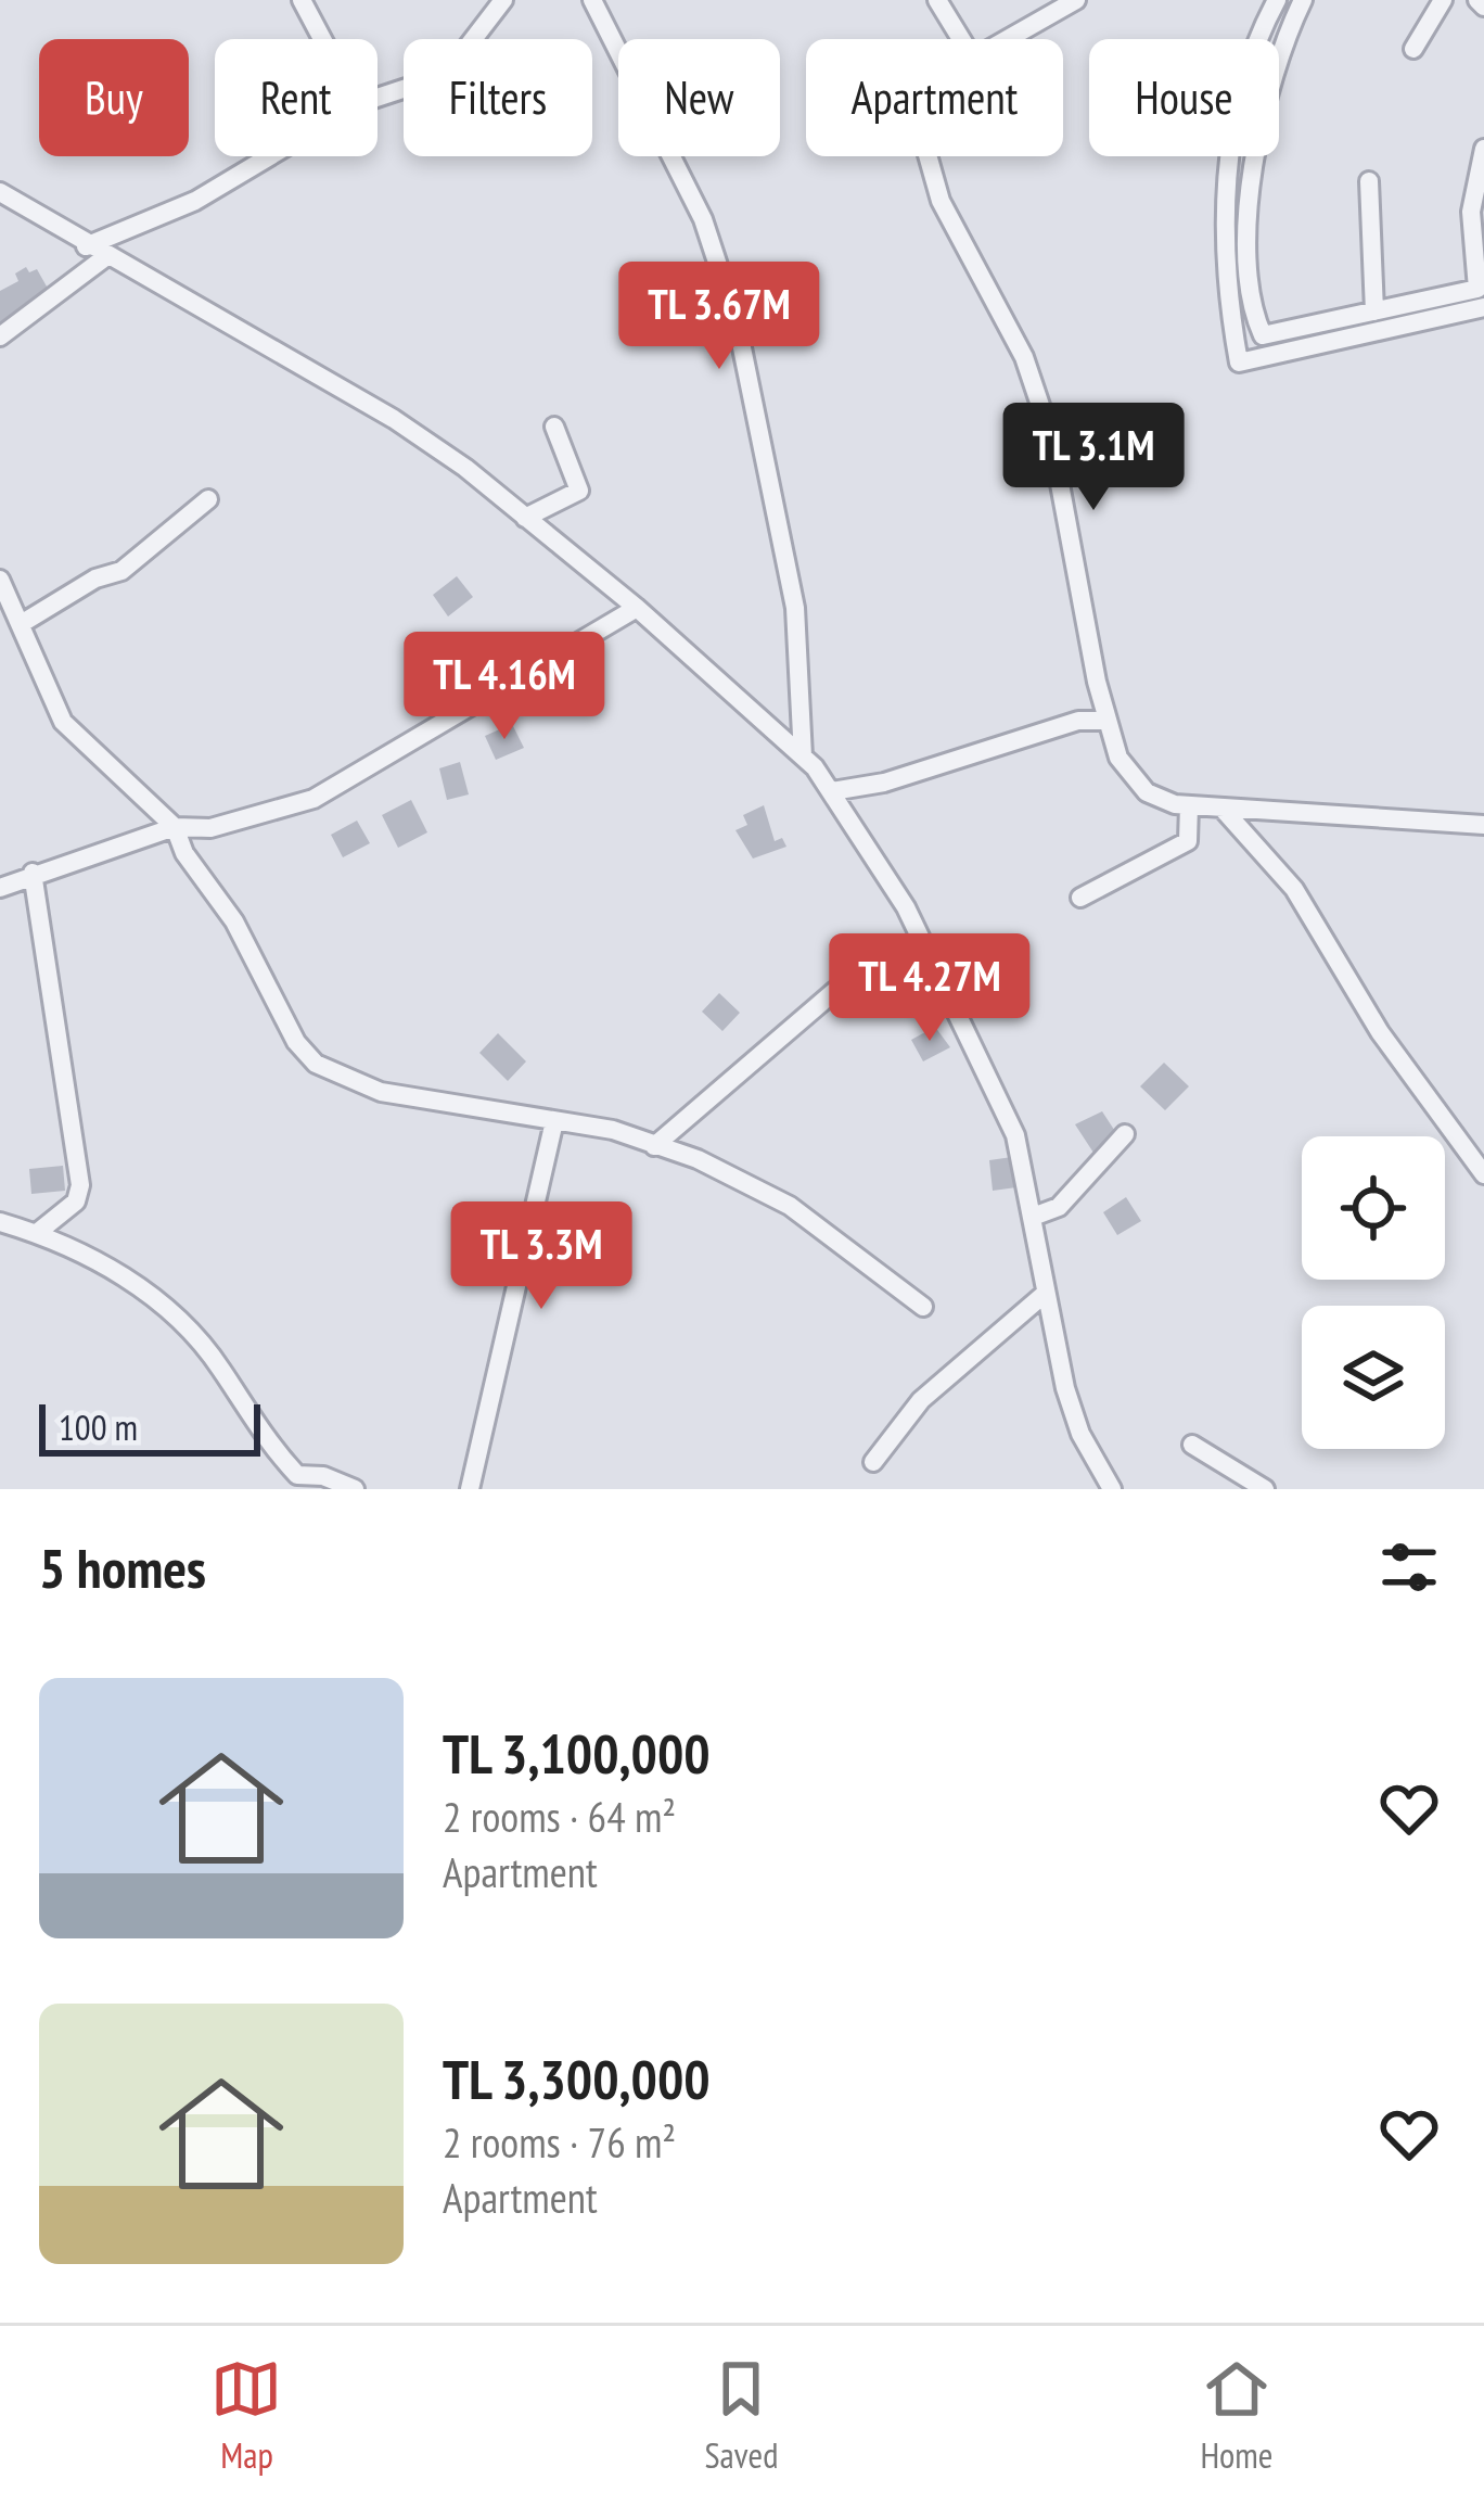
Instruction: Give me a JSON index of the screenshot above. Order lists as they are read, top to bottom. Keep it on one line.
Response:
{"scale_bar":"100 m","page":{"chip":["Buy","Rent","Filters","New","Apartment","House"],"price":["TL 3.67M","TL 3.1M","TL 4.16M","TL 4.27M","TL 3.3M"],"scale":"100 m","heading":"5 homes","list":[{"name":"TL 3,100,000","note":"2 rooms · 64 m² · Apartment"},{"name":"TL 3,300,000","note":"2 rooms · 76 m² · Apartment"}],"tabs":["Map","Saved","Home"]}}
